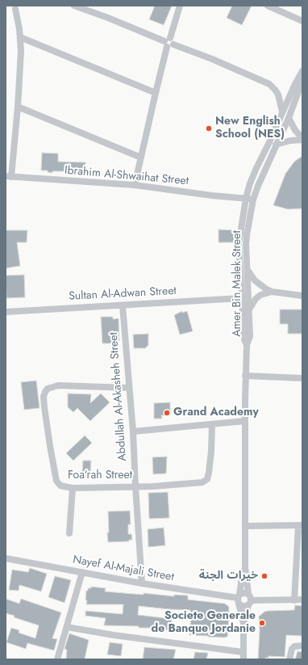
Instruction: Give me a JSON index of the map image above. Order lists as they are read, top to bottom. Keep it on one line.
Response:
{"streets":{"street":["Ibrahim Al-Shwaihat Street","Amer Bin Malek Street","Sultan Al-Adwan Street","Abdullah Al-Akasheh Street","Foa‘rah Street","Nayef Al-Majali Street"]},"crossings":[["Ibrahim Al-Shwaihat Street","Amer Bin Malek Street"],["Amer Bin Malek Street","Sultan Al-Adwan Street"],["Amer Bin Malek Street","Nayef Al-Majali Street"],["Sultan Al-Adwan Street","Abdullah Al-Akasheh Street"],["Abdullah Al-Akasheh Street","Foa‘rah Street"],["Abdullah Al-Akasheh Street","Nayef Al-Majali Street"]],"places":["New English School (NES)","Grand Academy","خيرات الجنة","Societe Generale de Banque Jordanie"]}
